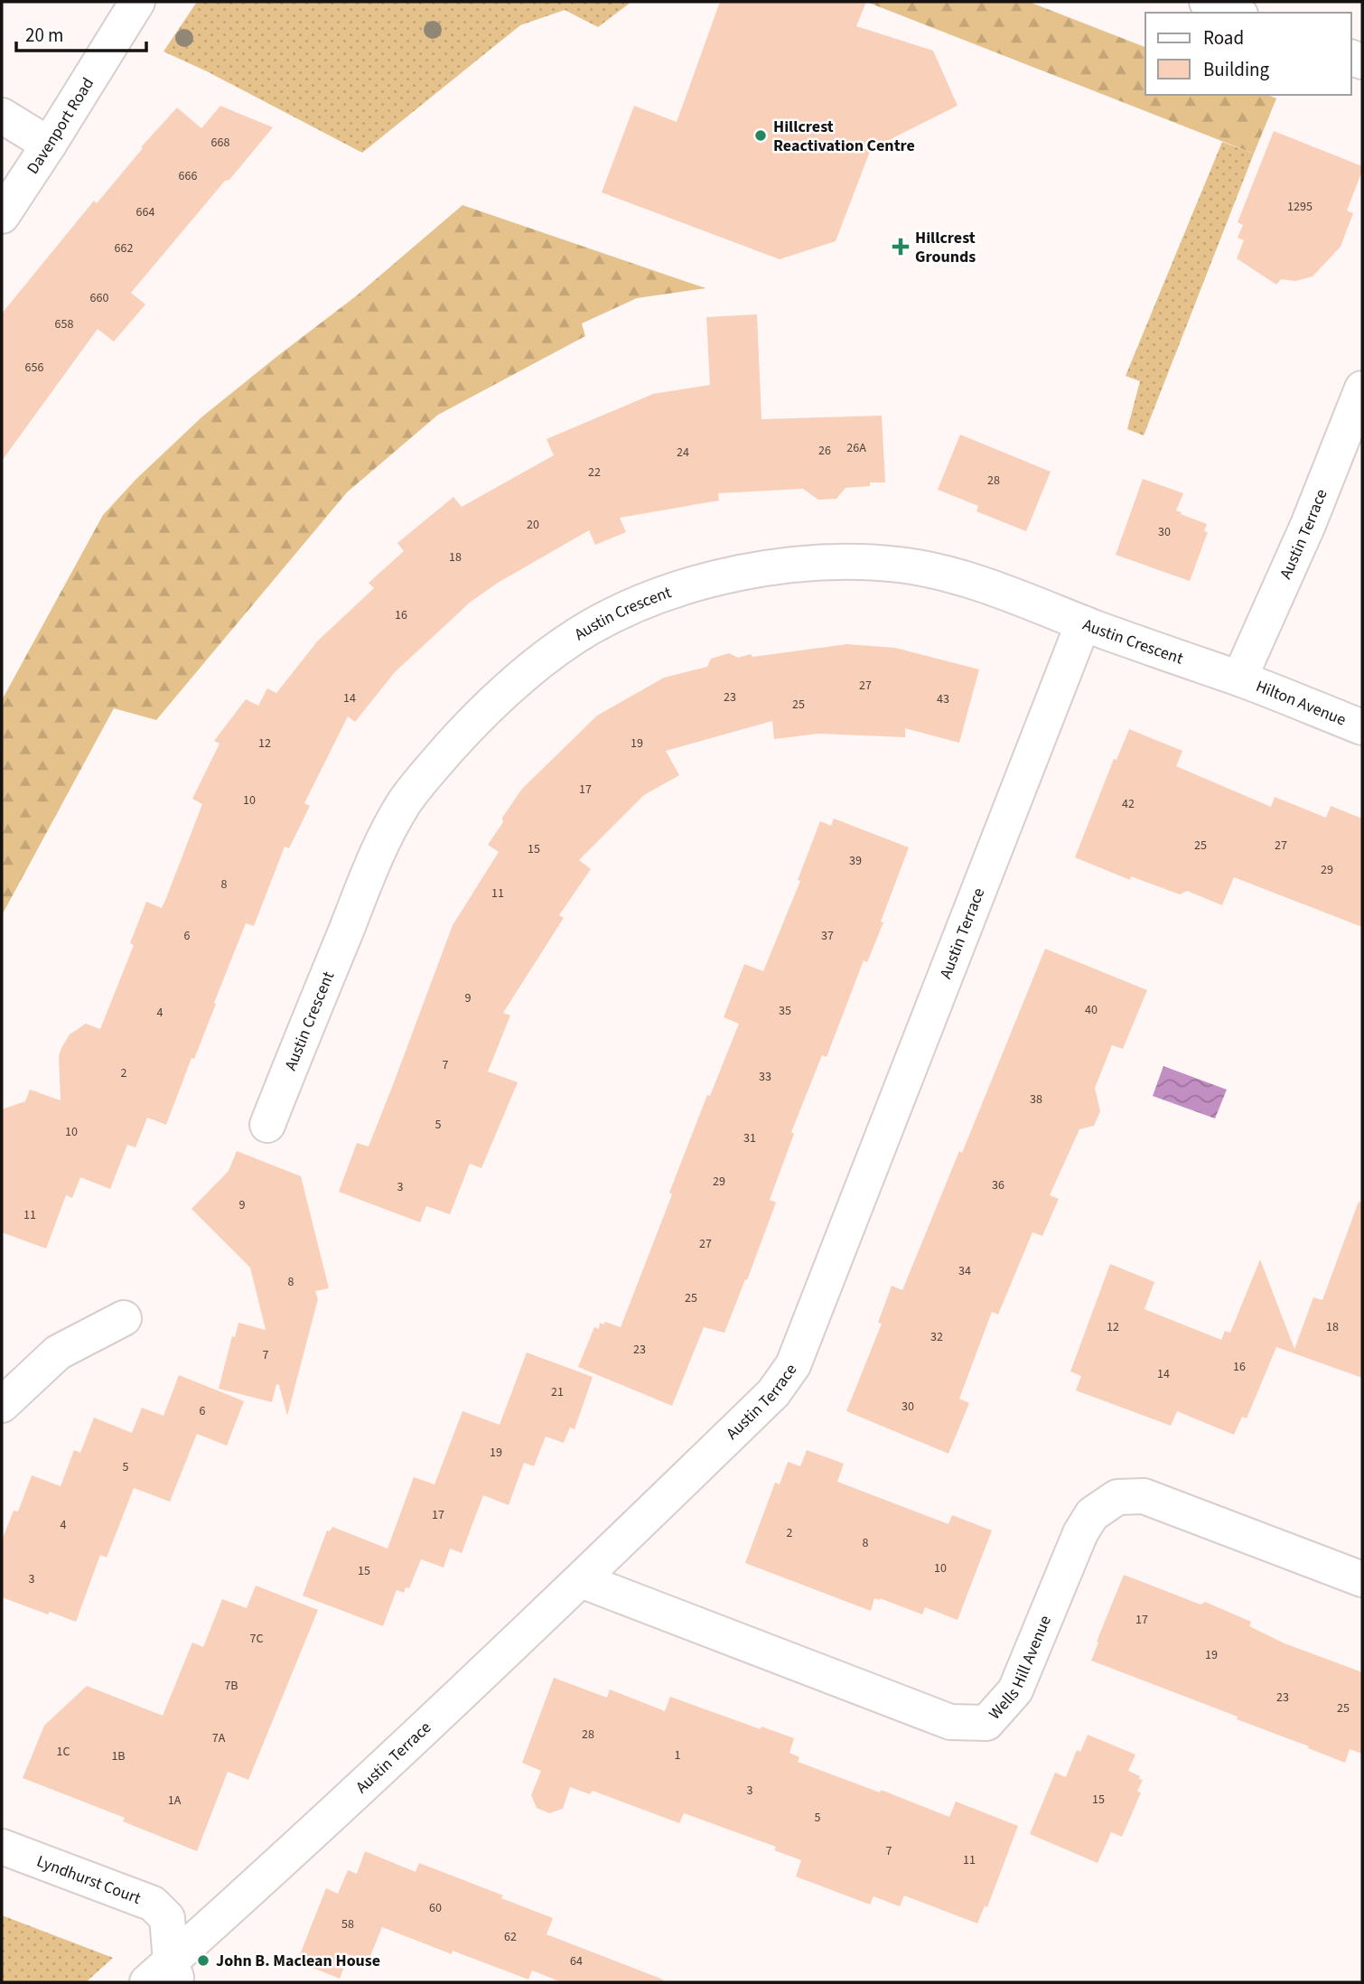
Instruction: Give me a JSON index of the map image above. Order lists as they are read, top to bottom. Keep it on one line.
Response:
{"streets":{"street":["Davenport Road","Austin Terrace","Austin Crescent","Hilton Avenue","Wells Hill Avenue","Lyndhurst Court"]},"crossings":[["Austin Terrace","Austin Crescent"],["Austin Terrace","Hilton Avenue"],["Austin Terrace","Wells Hill Avenue"],["Austin Terrace","Lyndhurst Court"],["Austin Crescent","Hilton Avenue"]],"places":{"other":["Hillcrest Reactivation Centre","John B. Maclean House"],"health":["Hillcrest Grounds"]},"house_numbers":["668","666","1295","664","662","660","658","656","26A","26","24","22","28","20","30","18","16","27","23","14","43","25","12","19","17","10","42","25","27","15","39","29","8","11","6","37","9","40","35","4","7","2","33","38","5","10","31","29","36","3","9","11","27","34","8","25","12","18","32","23","7","16","14","21","30","6","19","5","17","4","2","8","10","15","3","17","7C","19","7B","23","25","28","7A","1C","1","1B","3","15","1A","5","7","11","60","58","62","64"],"legend":["Road","Building"],"scale_bar":"20 m"}
